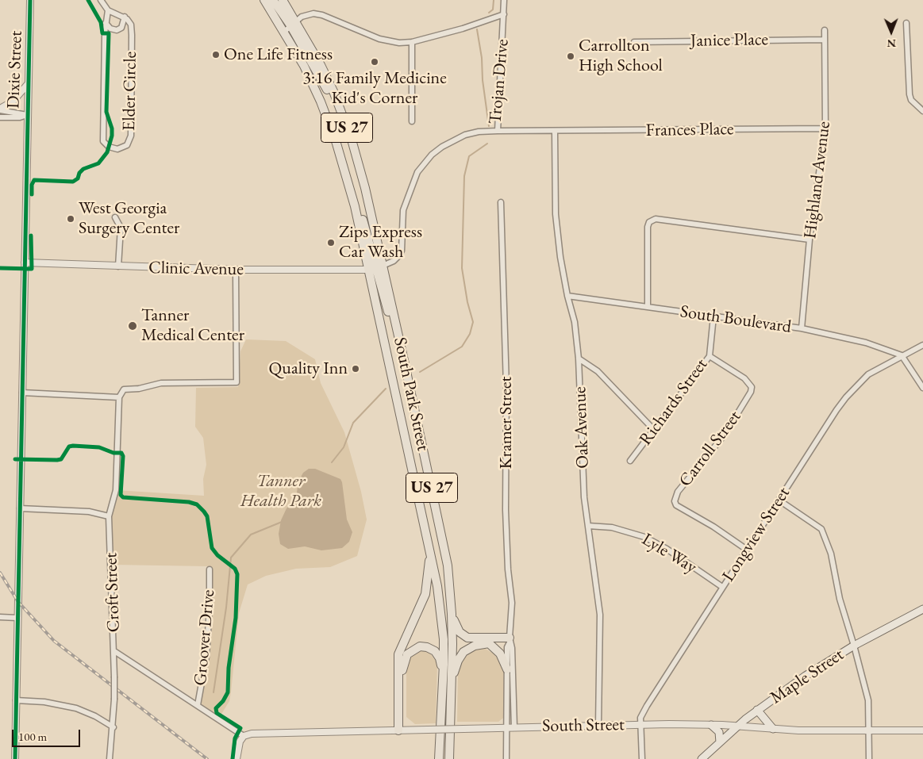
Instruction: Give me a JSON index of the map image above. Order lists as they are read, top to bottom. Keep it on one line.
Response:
{"streets":{"main road":["US 27","South Park Street","Maple Street"],"street":["Janice Place","Dixie Street","Trojan Drive","Elder Circle","Frances Place","Highland Avenue","Clinic Avenue","South Boulevard","Richards Street","Kramer Street","Oak Avenue","Carroll Street","Longview Street","Lyle Way","Croft Street","Groover Drive","South Street"]},"crossings":[["Janice Place","Highland Avenue"],["Dixie Street","Clinic Avenue"],["Trojan Drive","US 27"],["Trojan Drive","Frances Place"],["Trojan Drive","Clinic Avenue"],["Trojan Drive","South Park Street"],["US 27","Clinic Avenue"],["US 27","South Park Street"],["Frances Place","Highland Avenue"],["Frances Place","Oak Avenue"],["Highland Avenue","South Boulevard"],["Clinic Avenue","South Park Street"],["South Boulevard","Richards Street"],["South Boulevard","Oak Avenue"],["South Boulevard","Longview Street"],["Richards Street","Carroll Street"],["Kramer Street","South Street"],["Oak Avenue","Lyle Way"],["Oak Avenue","South Street"],["Carroll Street","Longview Street"],["Longview Street","Lyle Way"],["Longview Street","South Street"],["Maple Street","South Street"]],"parks":["Tanner Health Park"],"places":["One Life Fitness","Carrollton High School","3:16 Family Medicine Kid's Corner","West Georgia Surgery Center","Zips Express Car Wash","Tanner Medical Center","Quality Inn"],"scale_bar":"100 m","north":"bottom"}
